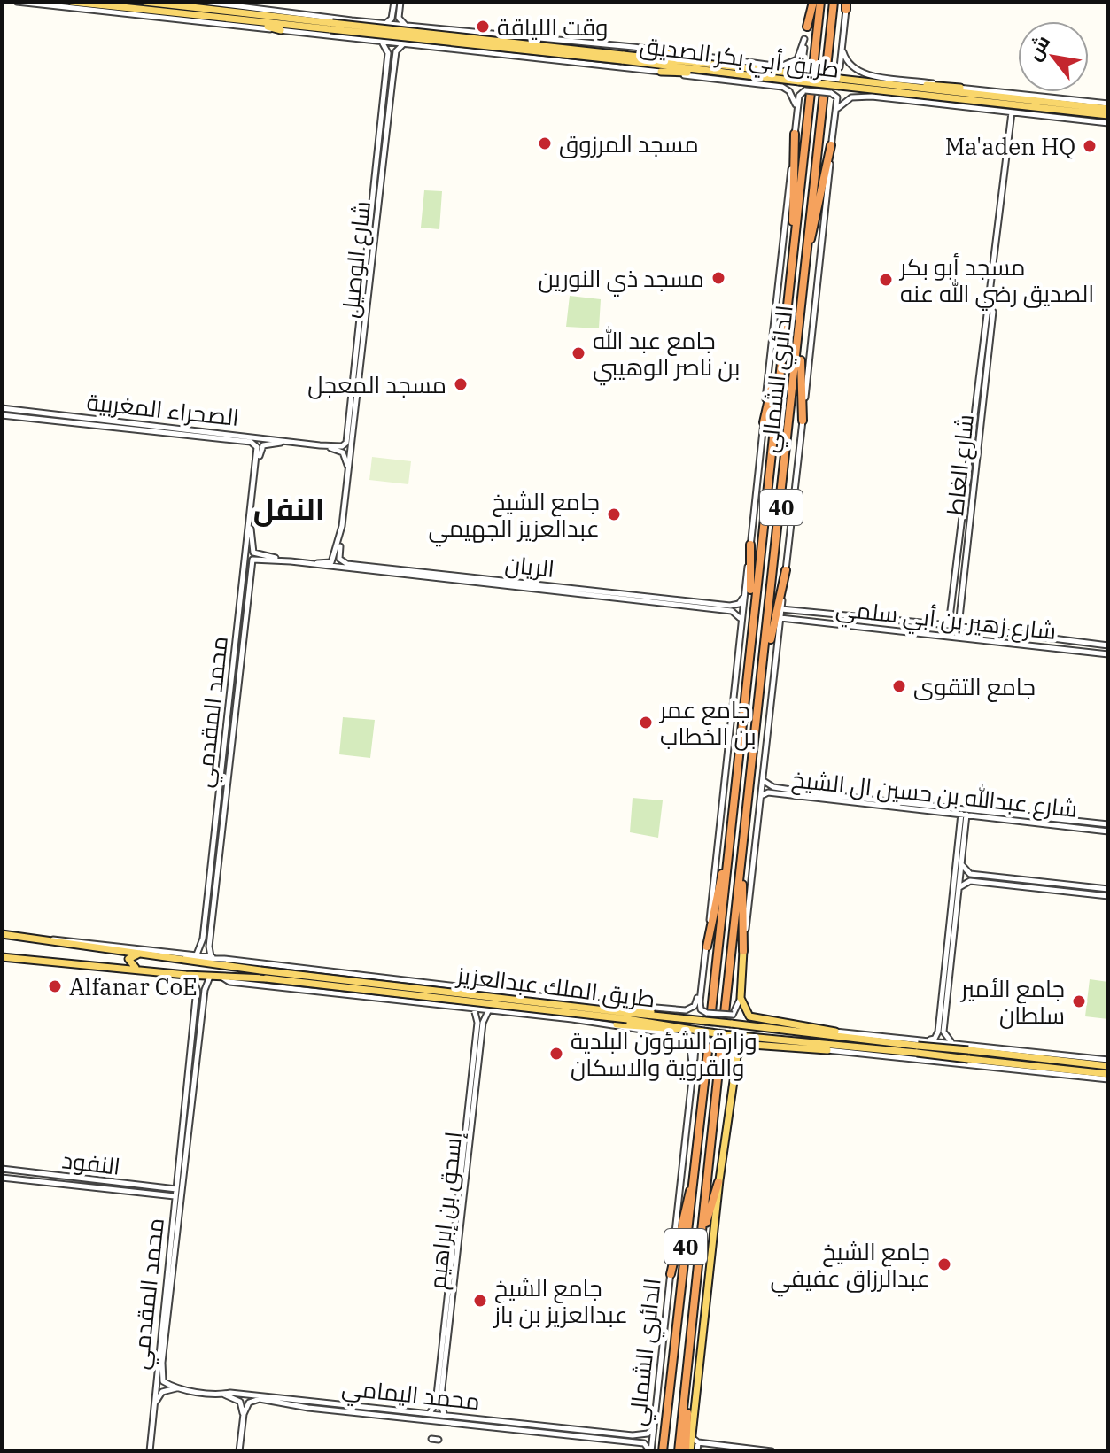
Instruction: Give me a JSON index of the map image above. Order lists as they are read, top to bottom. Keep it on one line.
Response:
{"streets":{"highway":["الدائري الشمالي","40"],"main road":["طريق أبي بكر الصديق","طريق الملك عبدالعزيز"],"street":["شارع الوصيل","الصحراء المغربية","شارع الغاط","الريان","شارع زهير بن أبي سلمي","محمد المقدمي","شارع عبدالله بن حسين ال الشيخ","النفود","إسحق بن إبراهيم","محمد اليمامي"]},"crossings":[["شارع الوصيل","الصحراء المغربية"],["شارع الوصيل","الريان"],["شارع الوصيل","محمد المقدمي"],["الدائري الشمالي","شارع زهير بن أبي سلمي"],["الدائري الشمالي","شارع عبدالله بن حسين ال الشيخ"],["الدائري الشمالي","طريق الملك عبدالعزيز"],["الدائري الشمالي","محمد اليمامي"],["الصحراء المغربية","الريان"],["الصحراء المغربية","محمد المقدمي"],["شارع الغاط","شارع زهير بن أبي سلمي"],["الريان","محمد المقدمي"],["محمد المقدمي","طريق الملك عبدالعزيز"],["محمد المقدمي","النفود"],["محمد المقدمي","محمد اليمامي"],["إسحق بن إبراهيم","محمد اليمامي"]],"districts":["النفل"],"places":["وقت اللياقة","مسجد المرزوق","Ma'aden HQ","مسجد ذي النورين","مسجد أبو بكر الصديق رضي الله عنه","جامع عبد الله بن ناصر الوهيبي","مسجد المعجل","جامع الشيخ عبدالعزيز الجهيمي","جامع التقوى","جامع عمر بن الخطاب","Alfanar CoE","جامع الأمير سلطان","وزارة الشؤون البلدية والقروية والاسكان","جامع الشيخ عبدالرزاق عفيفي","جامع الشيخ عبدالعزيز بن باز"],"north":"top left"}
